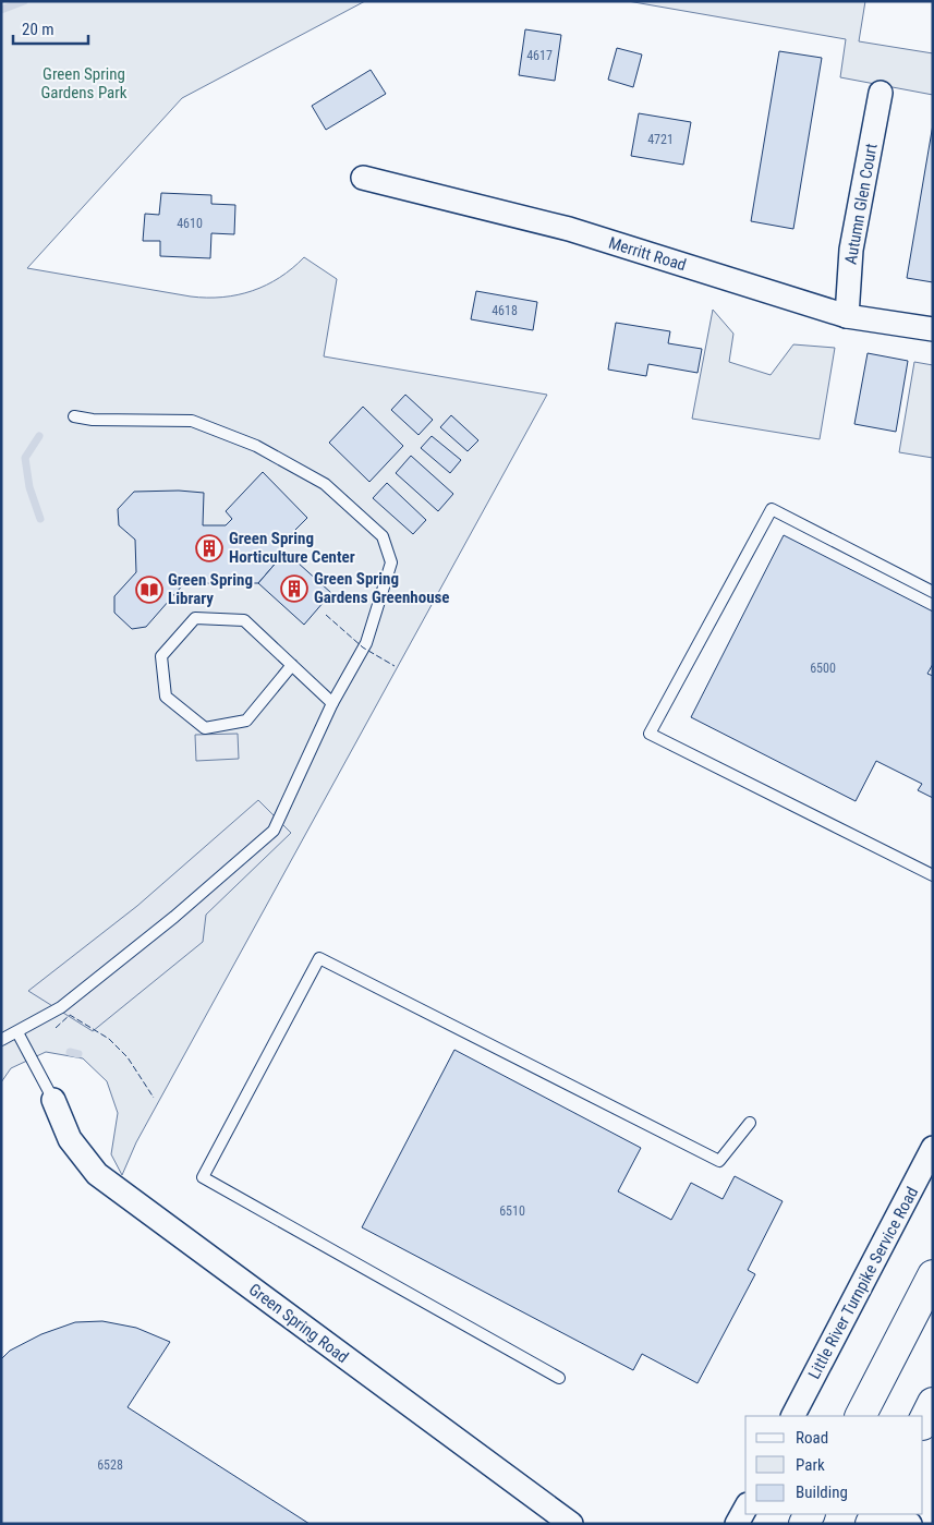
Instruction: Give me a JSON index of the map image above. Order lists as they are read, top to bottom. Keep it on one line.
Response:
{"streets":{"street":["Autumn Glen Court","Merritt Road","Little River Turnpike Service Road","Green Spring Road"]},"crossings":[["Autumn Glen Court","Merritt Road"]],"parks":["Green Spring Gardens Park"],"places":{"building":["Green Spring Horticulture Center","Green Spring Gardens Greenhouse"],"library":["Green Spring Library"]},"house_numbers":["4617","4721","4610","4618","6500","6510","6528"],"legend":["Road","Park","Building"],"scale_bar":"20 m"}
